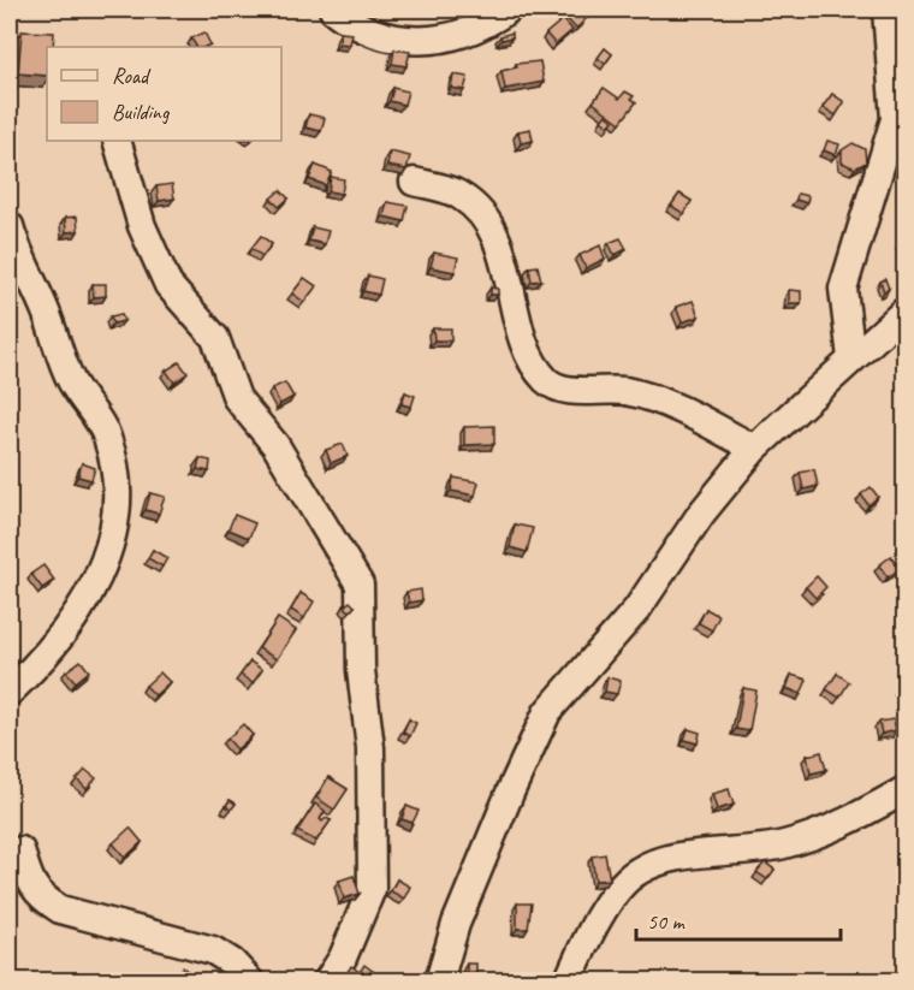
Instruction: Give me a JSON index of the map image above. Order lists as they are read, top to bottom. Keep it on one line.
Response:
{"legend":["Road","Building"],"scale_bar":"50 m"}
